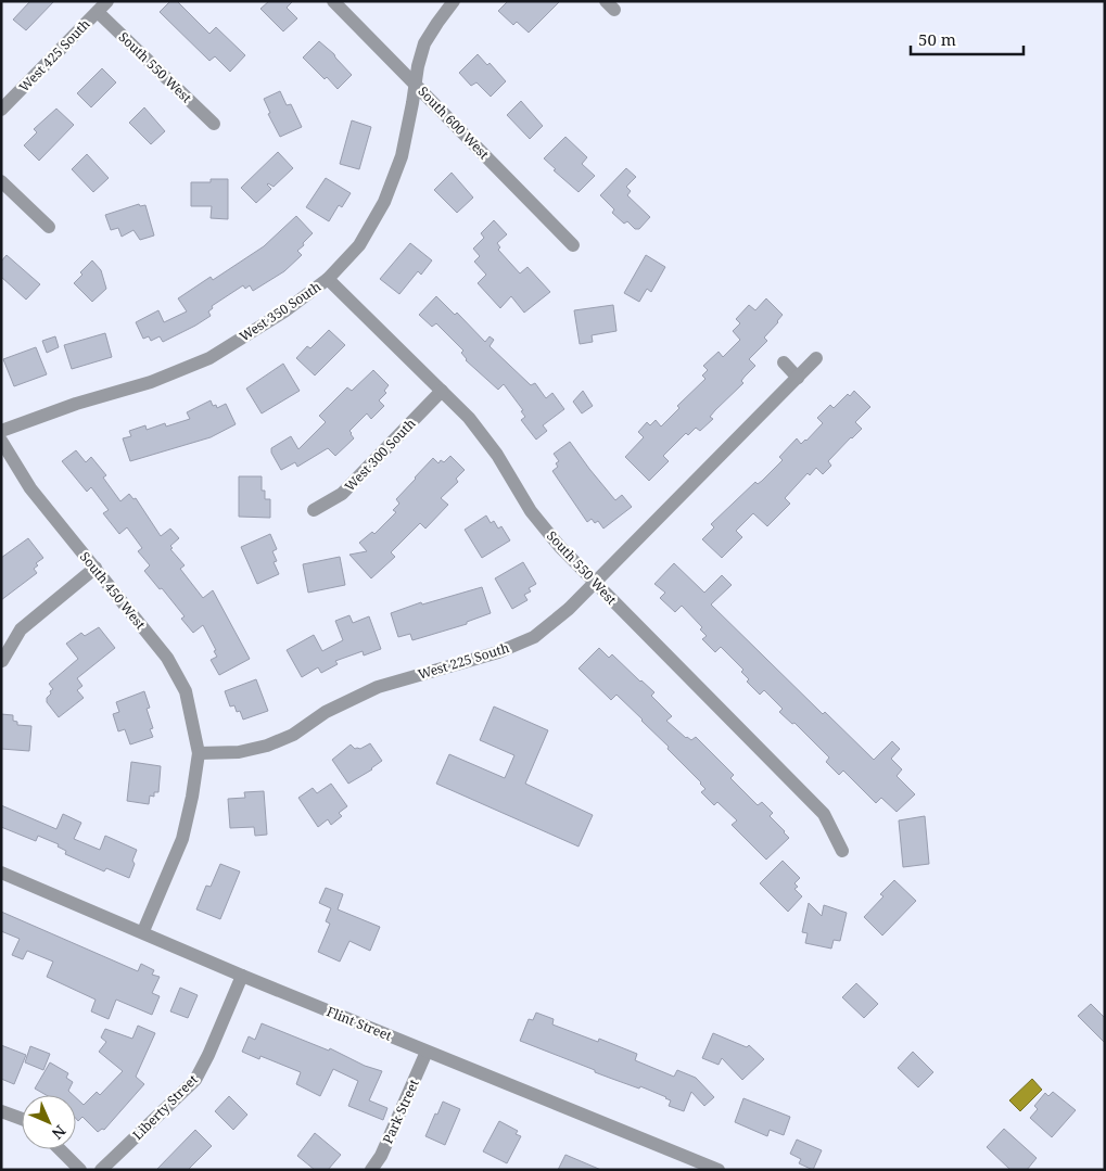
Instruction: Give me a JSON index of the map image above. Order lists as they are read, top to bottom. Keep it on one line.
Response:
{"streets":{"street":["West 425 South","South 550 West","South 600 West","West 350 South","West 300 South","South 450 West","West 225 South","Flint Street","Liberty Street","Park Street"]},"crossings":[["West 425 South","South 550 West"],["South 550 West","West 350 South"],["South 550 West","West 300 South"],["South 550 West","West 225 South"],["South 600 West","West 350 South"],["South 450 West","West 225 South"],["Flint Street","Liberty Street"],["Flint Street","Park Street"]],"scale_bar":"50 m","north":"bottom right"}
